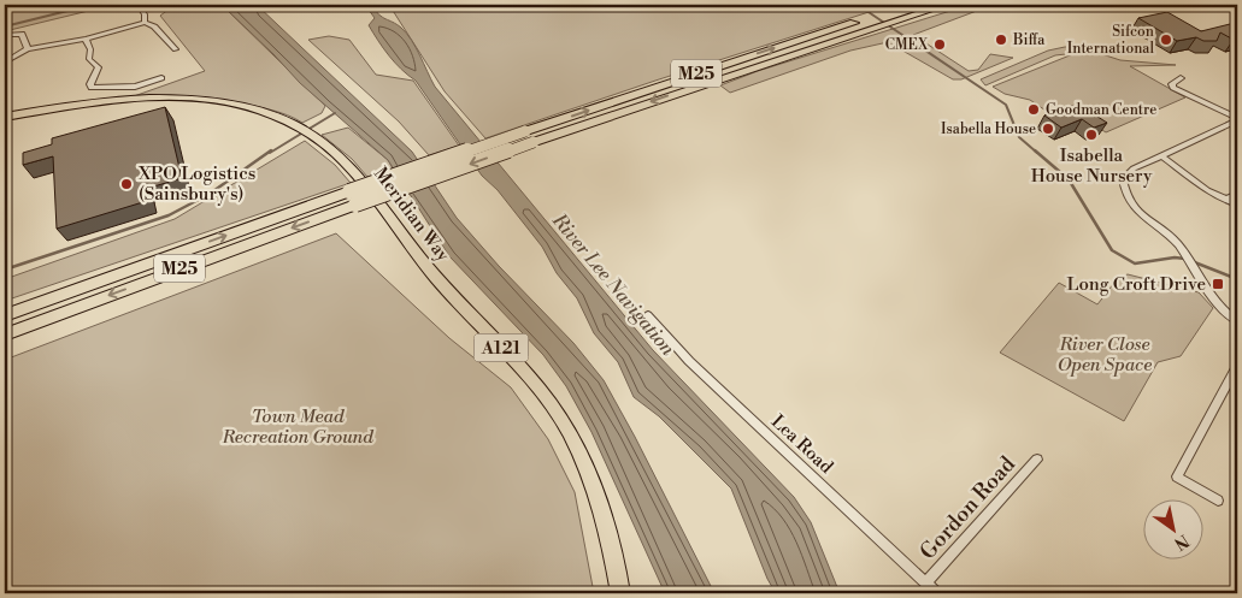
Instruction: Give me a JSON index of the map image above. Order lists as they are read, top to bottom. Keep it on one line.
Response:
{"streets":{"highway":["M25"],"main road":["Meridian Way","A121"],"street":["Lea Road","Gordon Road"]},"crossings":[["Lea Road","Gordon Road"]],"water":["River Lee Navigation"],"parks":["River Close Open Space","Town Mead Recreation Ground"],"places":{"other":["Biffa","Sifcon International","CMEX","Goodman Centre","Isabella House","Isabella House Nursery","XPO Logistics (Sainsbury's)"],"transit":["Long Croft Drive"]},"north":"bottom right"}
